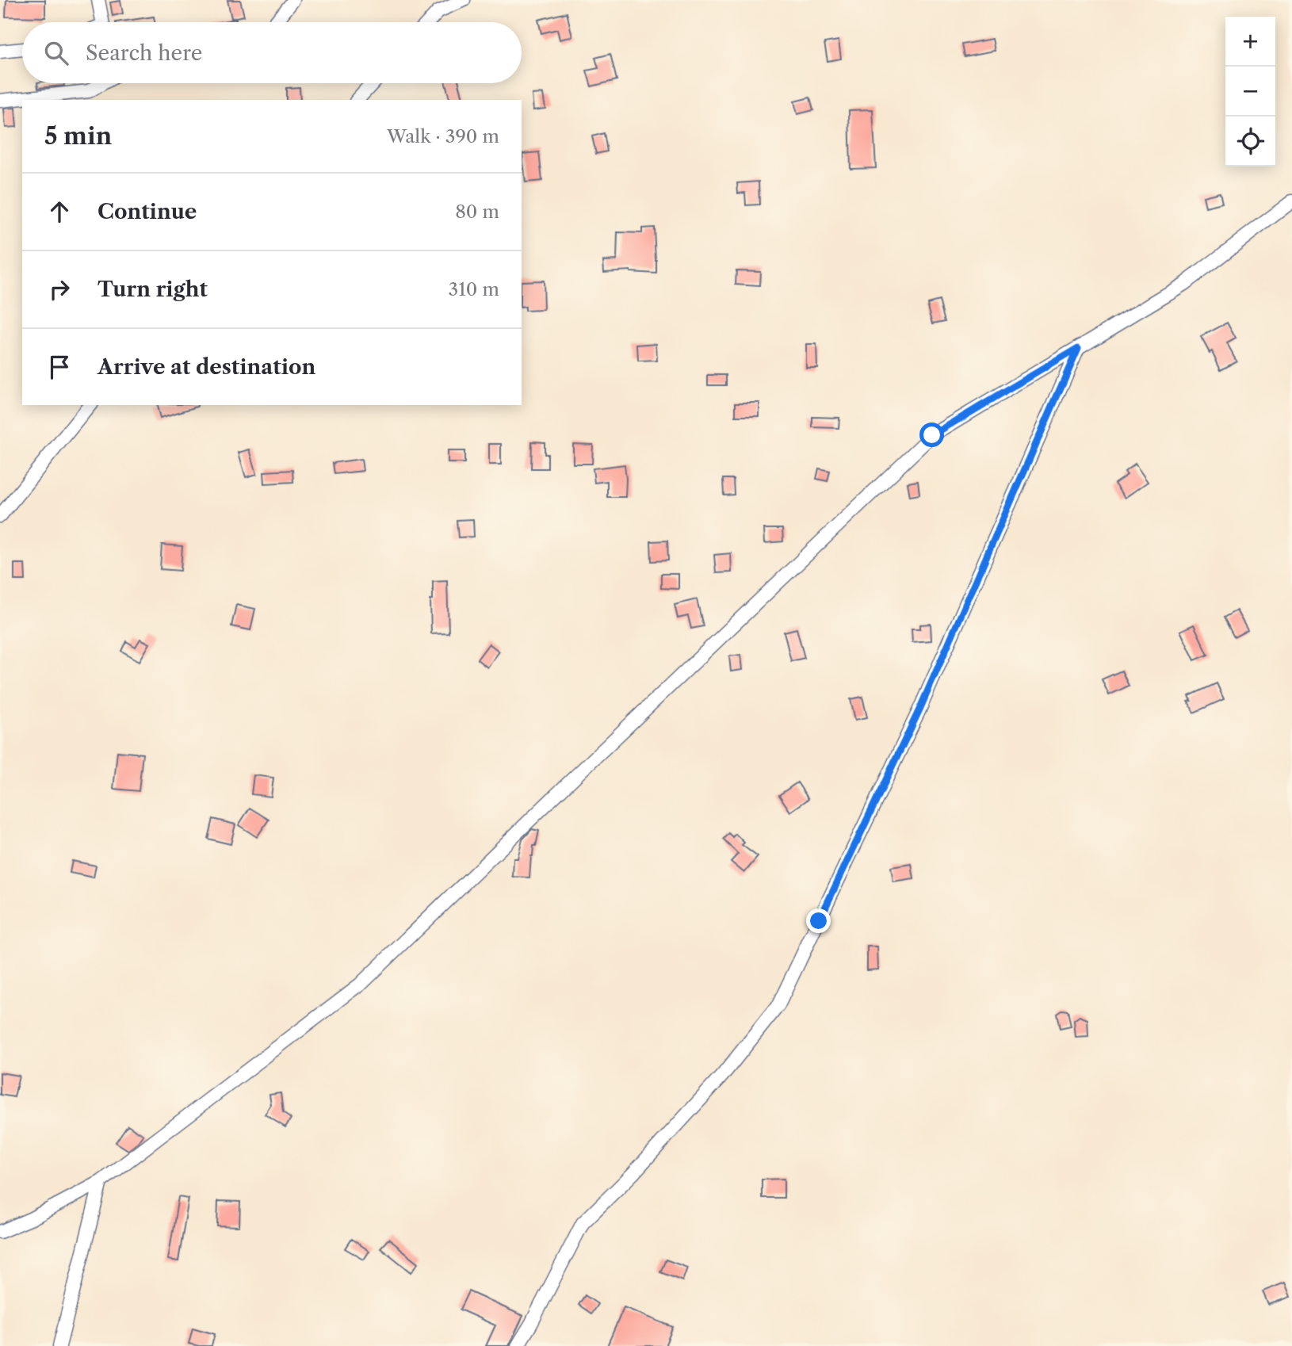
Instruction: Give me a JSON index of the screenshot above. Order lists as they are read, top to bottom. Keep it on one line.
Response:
{"page":{"map_buttons":["+","−"],"search":"Search here","heading":["5 min","Walk · 390 m"],"list":[["Continue","80 m"],["Turn right","310 m"],"Arrive at destination"]}}
